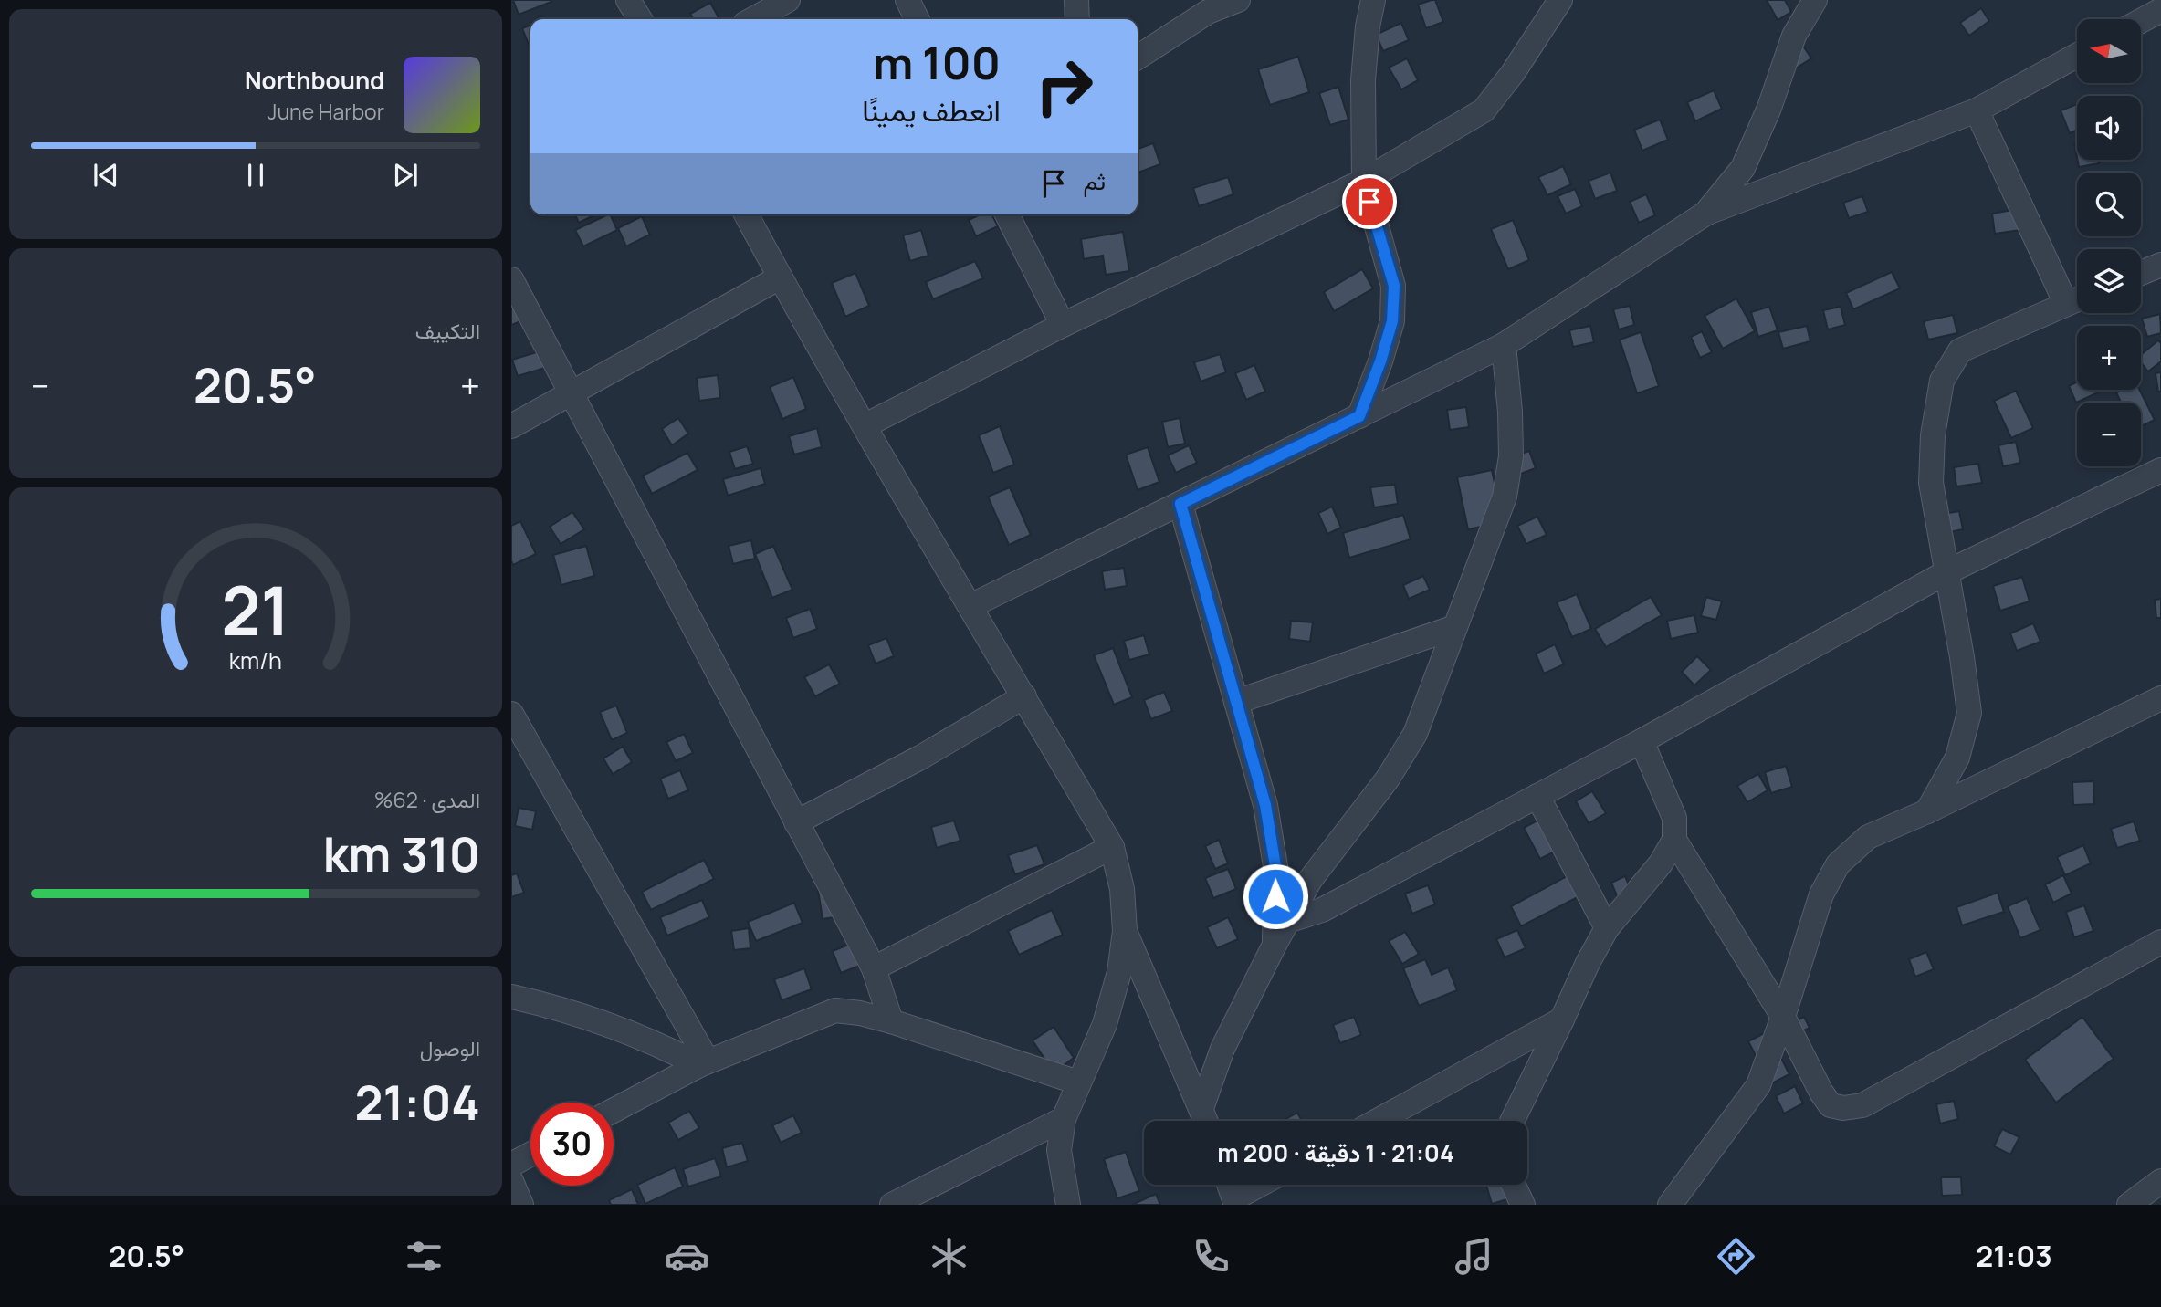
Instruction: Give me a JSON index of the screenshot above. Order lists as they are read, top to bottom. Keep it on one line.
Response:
{"north":"left","page":{"map_buttons":["+","−"],"turn":["100 m","انعطف يمينًا"],"song":["Northbound","June Harbor"],"then":"ثم","tile":["التكييف",["المدى · 62%","310 km"],["الوصول","21:04"]],"heat":["−","20.5°","+"],"limit":"30","trip":"21:04 · 1 دقيقة · 200 m","tabs":["21:03","20.5°"],"gauge":["21","km/h"]}}
